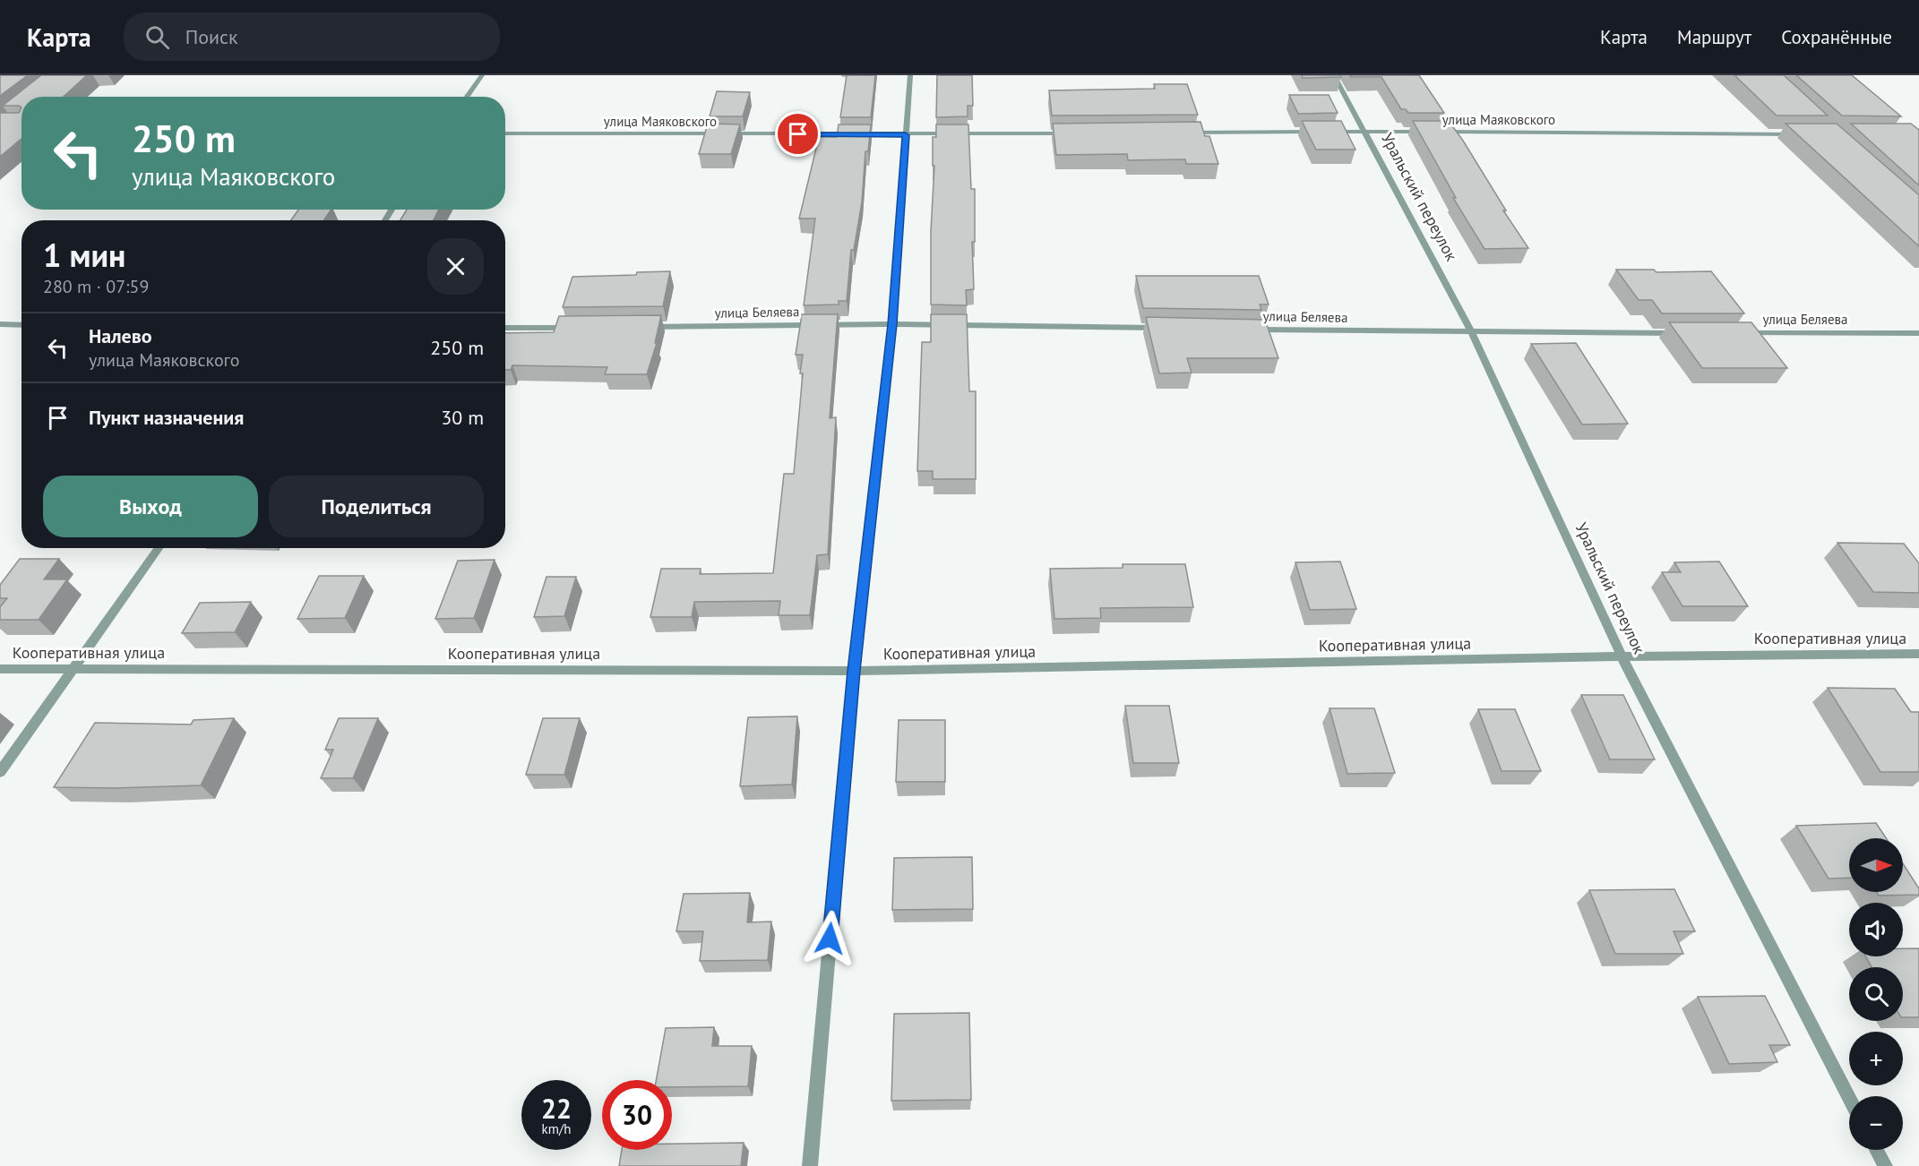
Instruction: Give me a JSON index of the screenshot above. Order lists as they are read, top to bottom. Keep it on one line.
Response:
{"streets":{"street":["улица Маяковского","Уральский переулок","улица Беляева","Кооперативная улица"]},"crossings":[["улица Маяковского","Уральский переулок"],["Уральский переулок","улица Беляева"],["Уральский переулок","Кооперативная улица"]],"north":"right","page":{"header":"Карта","search":"Поиск","nav":["Карта","Маршрут","Сохранённые"],"turn":["250 m","улица Маяковского"],"heading":["1 мин","280 m · 07:59"],"list":[{"name":"Налево","note":"улица Маяковского","value":"250 m"},{"name":"Пункт назначения","value":"30 m"}],"buttons":["Выход","Поделиться"],"map_buttons":["+","−"],"speed":"22 km/h","limit":"30"}}
